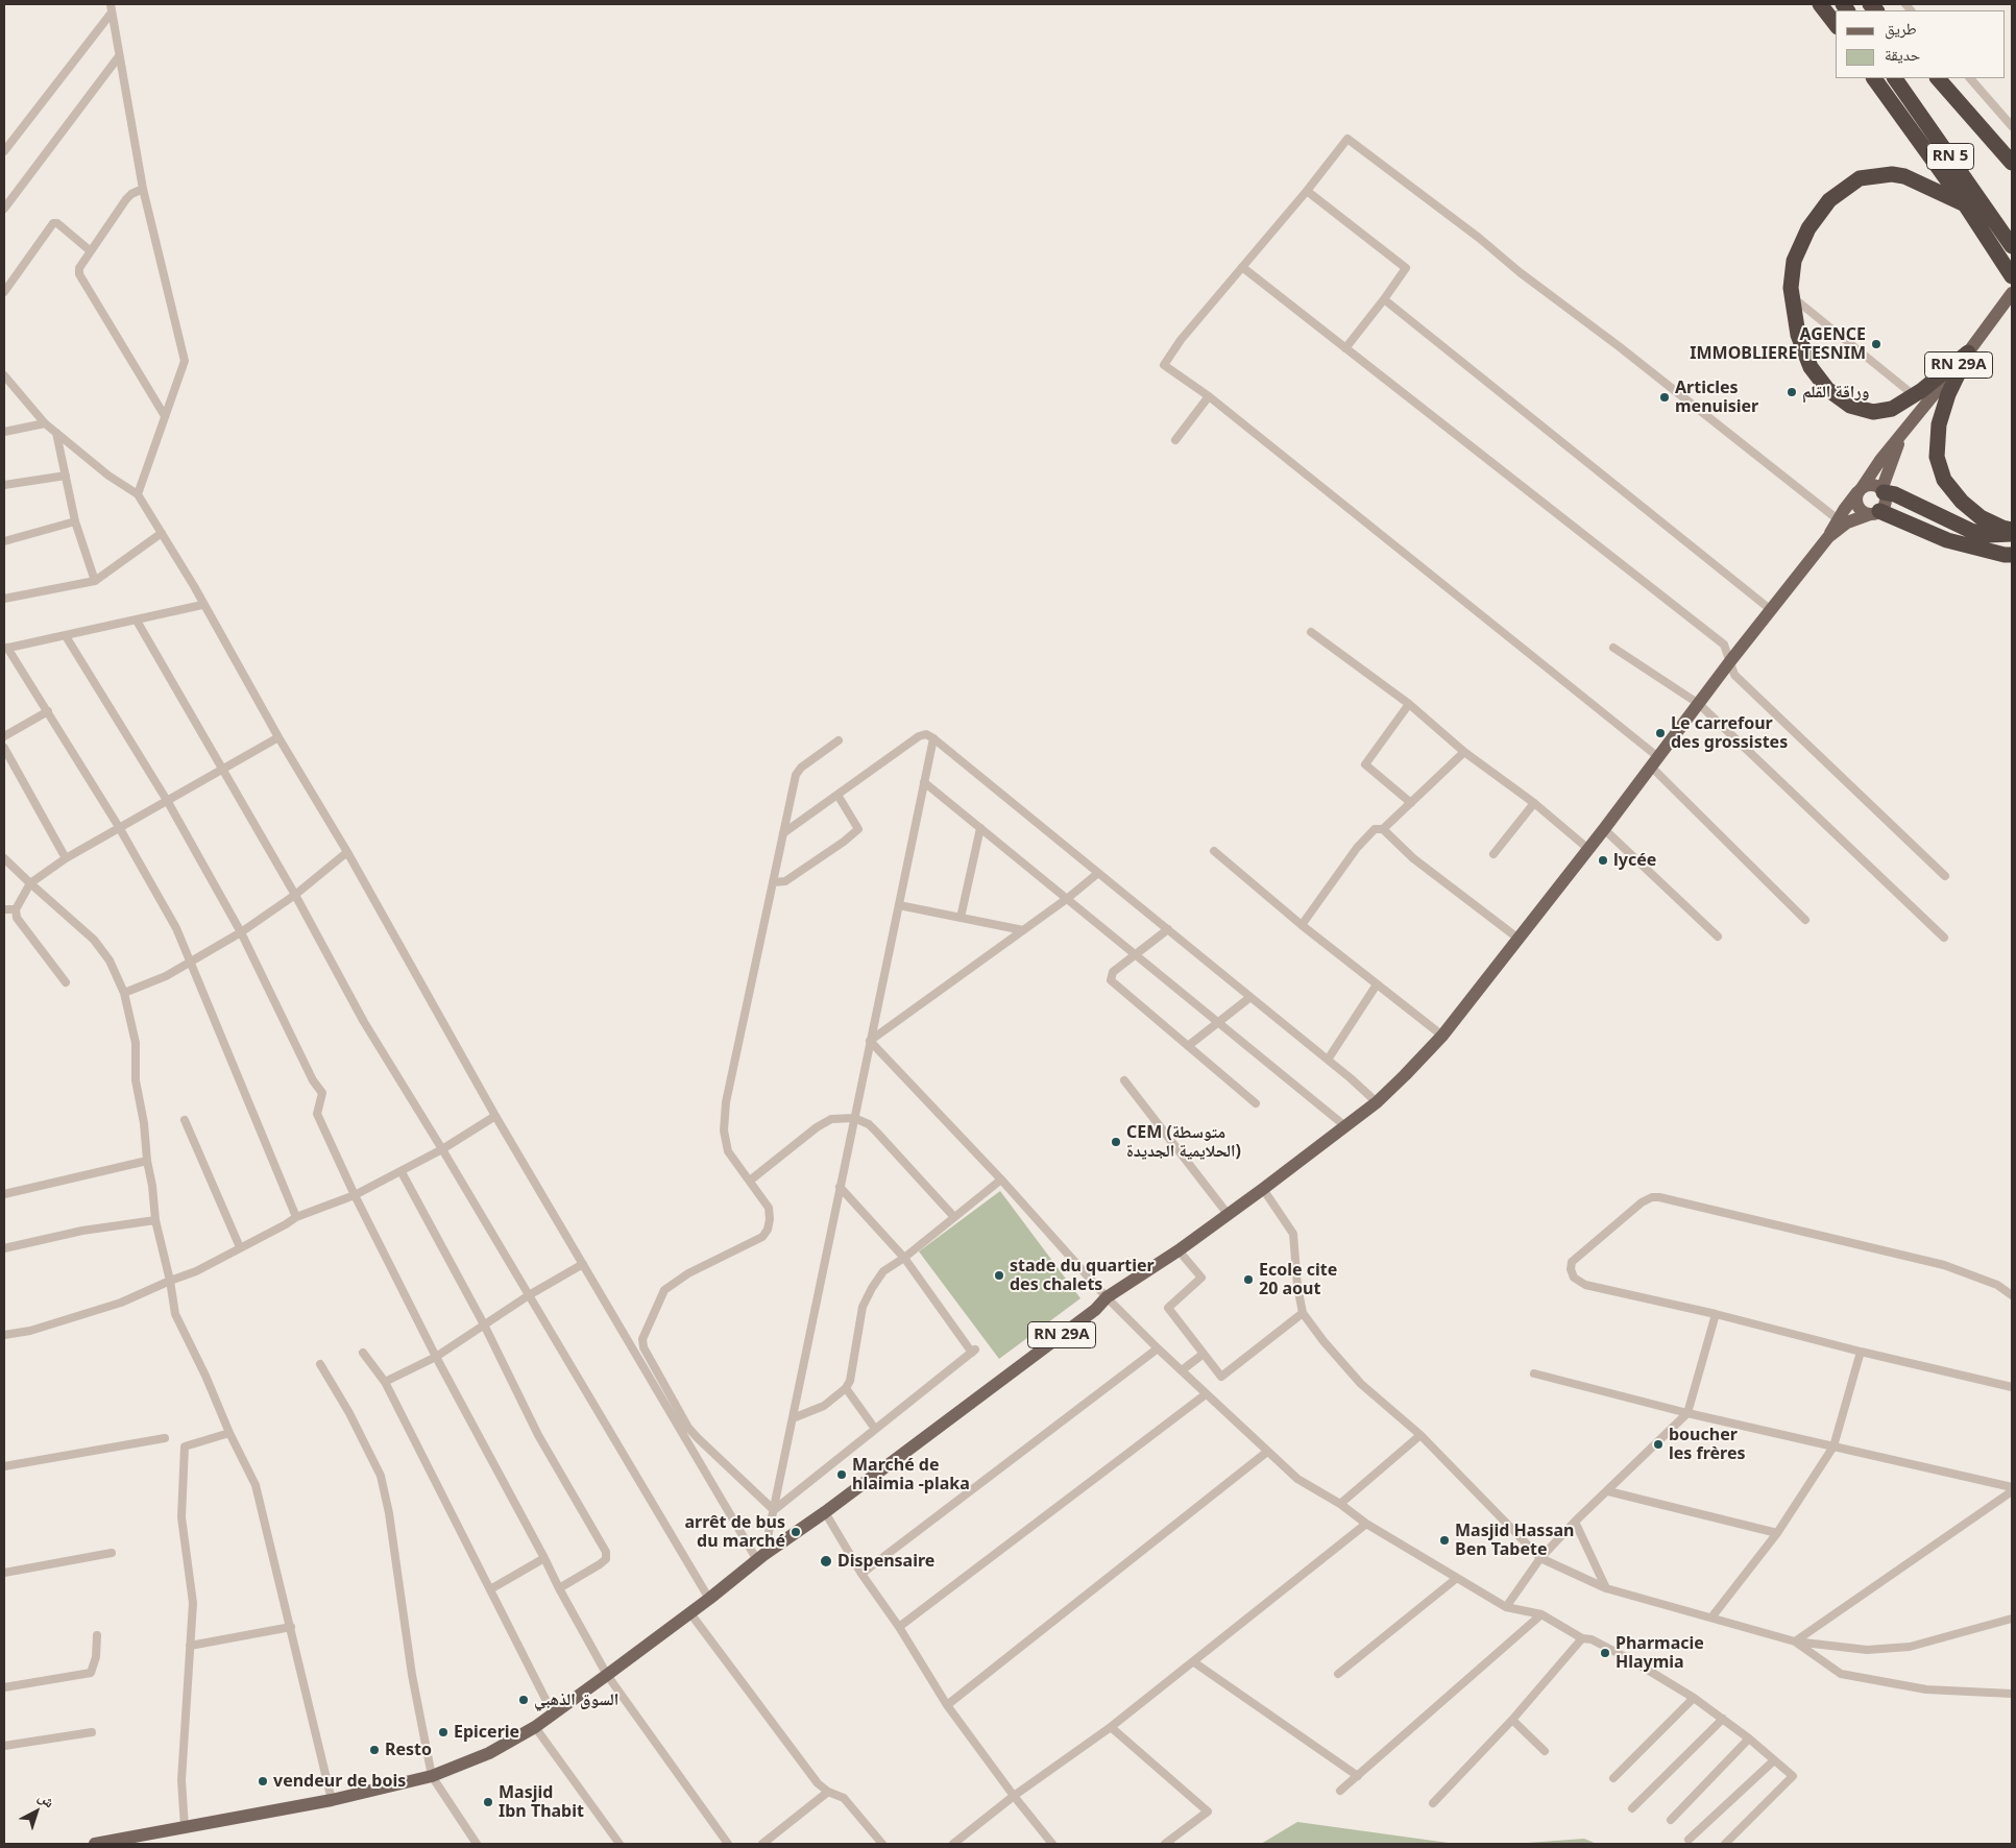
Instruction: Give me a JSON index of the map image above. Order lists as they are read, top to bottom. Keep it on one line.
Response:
{"streets":{"highway":["RN 5"],"main road":["RN 29A"]},"places":["AGENCE IMMOBLIERE TESNIM","وراقة القلم","Articles menuisier","Le carrefour des grossistes","lycée","CEM (متوسطة الحلايمية الجديدة)","stade du quartier des chalets","Ecole cite 20 aout","boucher les frères","Marché de hlaimia -plaka","arrêt de bus du marché","Masjid Hassan Ben Tabete","Dispensaire","Pharmacie Hlaymia","السوق الذهبي","Epicerie","Resto","vendeur de bois","Masjid Ibn Thabit"],"legend":["طريق","حديقة"],"north":"top right"}
